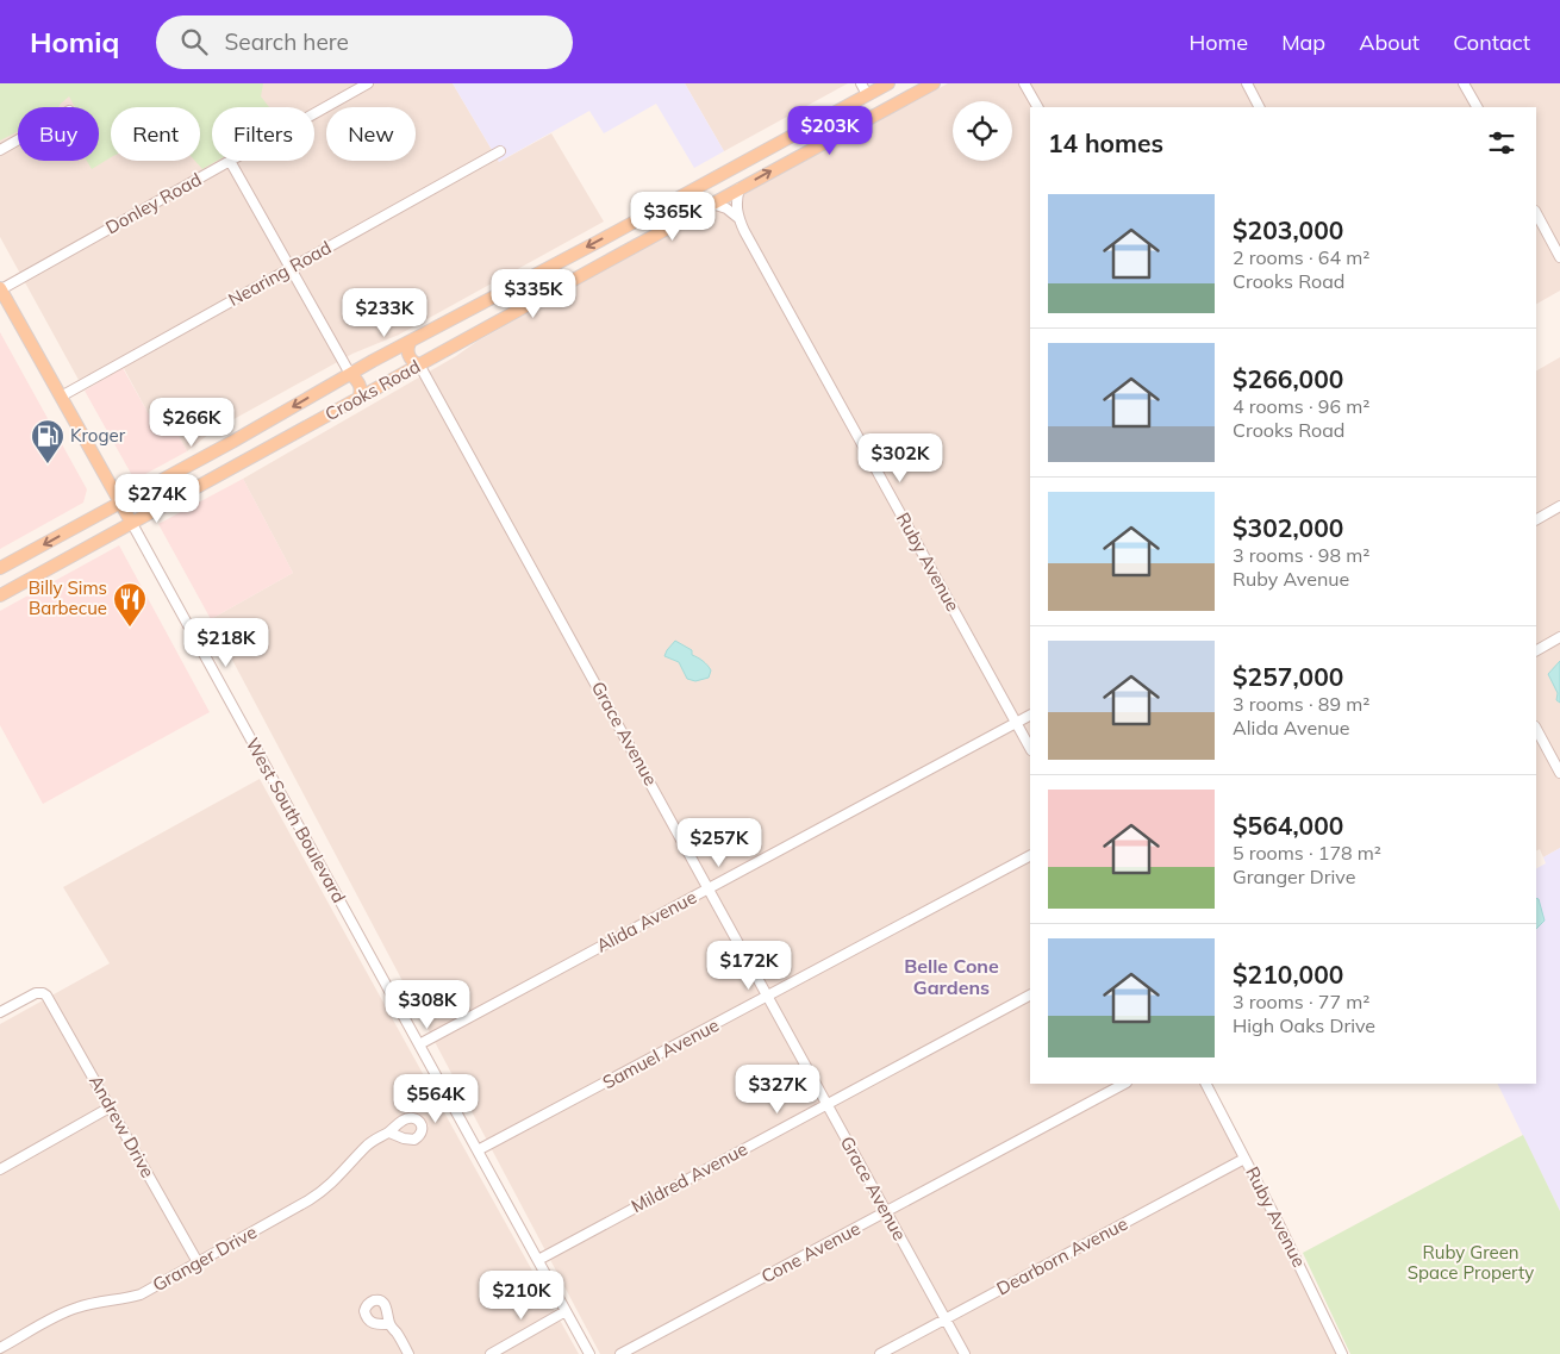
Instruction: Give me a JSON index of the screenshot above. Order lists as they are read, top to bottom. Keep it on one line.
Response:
{"streets":{"main road":["Crooks Road","West South Boulevard"],"street":["Donley Road","Nearing Road","Ruby Avenue","Grace Avenue","Alida Avenue","Samuel Avenue","Andrew Drive","Mildred Avenue","Cone Avenue","Dearborn Avenue","Granger Drive"]},"crossings":[["Donley Road","West South Boulevard"],["Nearing Road","West South Boulevard"],["Crooks Road","Grace Avenue"],["Crooks Road","West South Boulevard"],["Ruby Avenue","Alida Avenue"],["Ruby Avenue","Dearborn Avenue"],["Grace Avenue","Alida Avenue"],["Grace Avenue","Samuel Avenue"],["Grace Avenue","Mildred Avenue"],["Grace Avenue","Cone Avenue"],["Grace Avenue","Dearborn Avenue"],["West South Boulevard","Alida Avenue"],["West South Boulevard","Samuel Avenue"],["West South Boulevard","Mildred Avenue"],["Andrew Drive","Granger Drive"]],"districts":["Belle Cone Gardens"],"parks":["Ruby Green Space Property"],"places":{"fuel station":["Kroger"],"restaurant":["Billy Sims Barbecue"]},"page":{"header":"Homiq","search":"Search here","nav":["Home","Map","About","Contact"],"price":["$203K","$365K","$335K","$233K","$266K","$302K","$274K","$218K","$257K","$172K","$308K","$327K","$564K","$210K"],"chip":["Buy","Rent","Filters","New"],"heading":"14 homes","list":[{"name":"$203,000","note":"2 rooms · 64 m² · Crooks Road"},{"name":"$266,000","note":"4 rooms · 96 m² · Crooks Road"},{"name":"$302,000","note":"3 rooms · 98 m² · Ruby Avenue"},{"name":"$257,000","note":"3 rooms · 89 m² · Alida Avenue"},{"name":"$564,000","note":"5 rooms · 178 m² · Granger Drive"},{"name":"$210,000","note":"3 rooms · 77 m² · High Oaks Drive"}]}}
